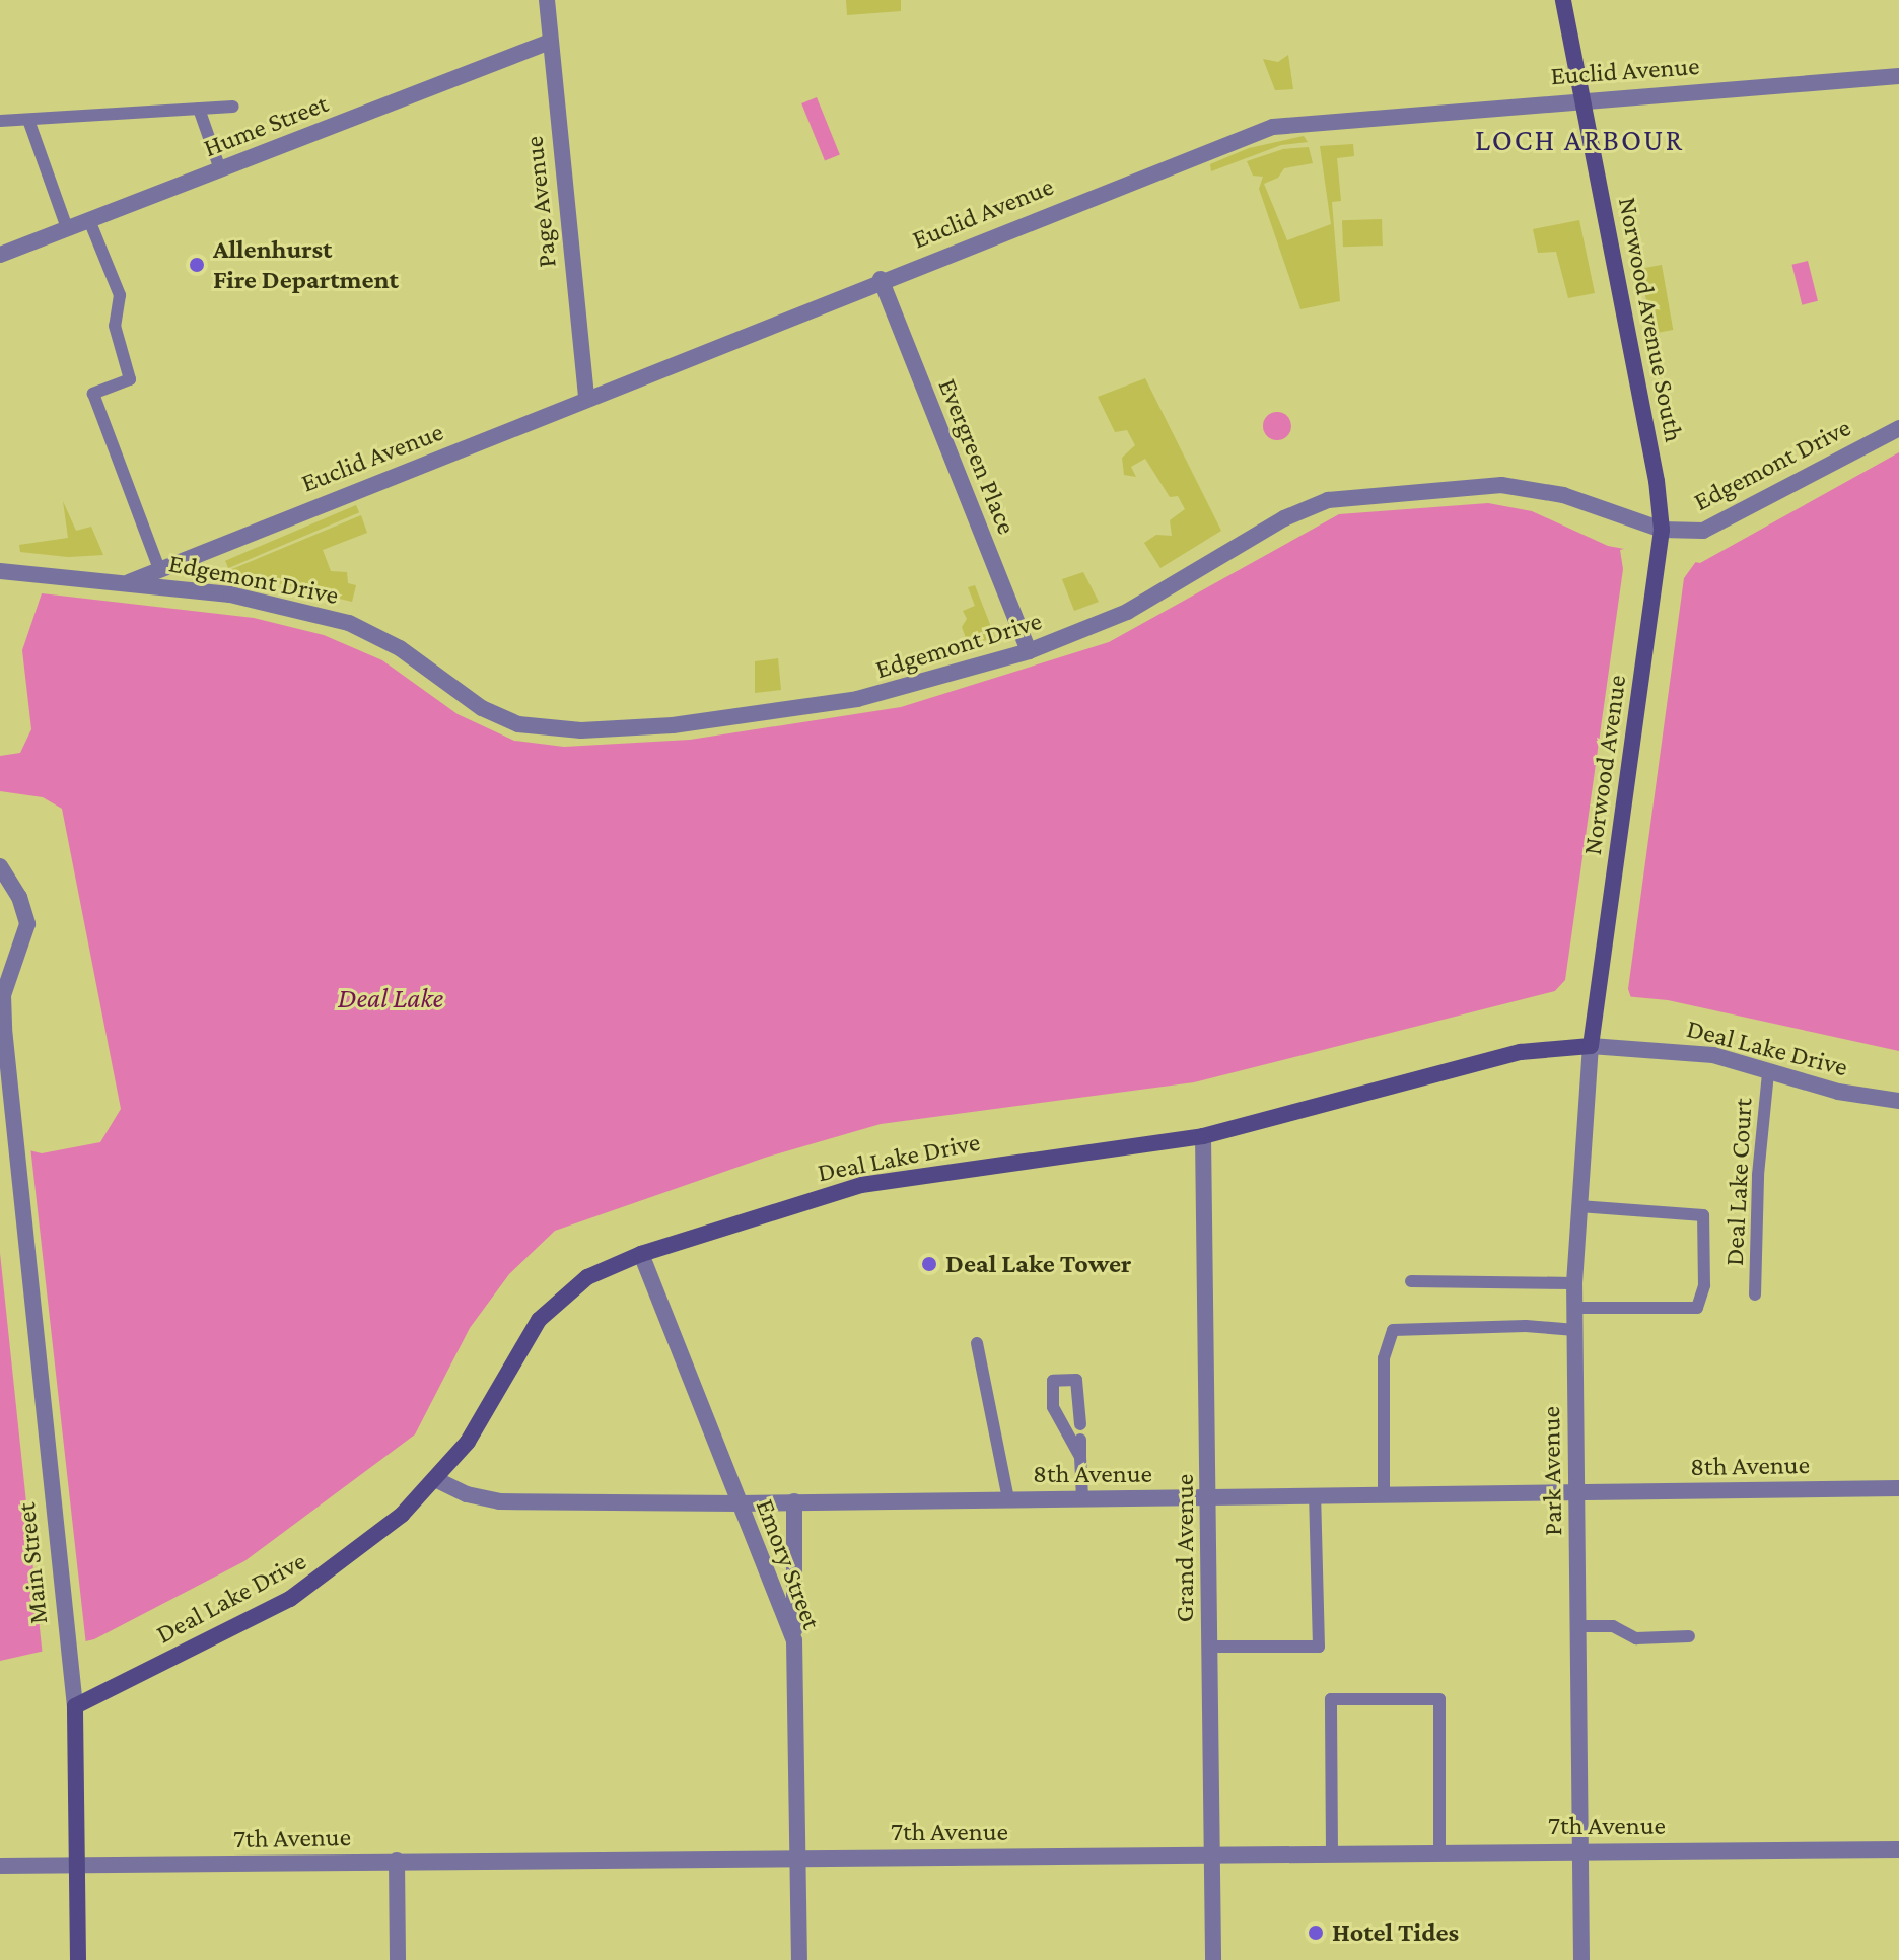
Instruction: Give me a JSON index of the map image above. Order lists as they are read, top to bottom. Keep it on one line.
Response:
{"streets":{"main road":["Norwood Avenue South","Norwood Avenue","Deal Lake Drive","Park Avenue","Main Street"],"street":["Euclid Avenue","Hume Street","Page Avenue","Evergreen Place","Edgemont Drive","8th Avenue","Grand Avenue","Emory Street","7th Avenue"],"lane":["Deal Lake Court"]},"crossings":[["Euclid Avenue","Page Avenue"],["Euclid Avenue","Norwood Avenue South"],["Euclid Avenue","Evergreen Place"],["Euclid Avenue","Edgemont Drive"],["Hume Street","Page Avenue"],["Norwood Avenue South","Edgemont Drive"],["Norwood Avenue South","Norwood Avenue"],["Evergreen Place","Edgemont Drive"],["Norwood Avenue","Park Avenue"],["Deal Lake Drive","Deal Lake Court"],["Deal Lake Drive","8th Avenue"],["Deal Lake Drive","Park Avenue"],["Deal Lake Drive","Grand Avenue"],["Deal Lake Drive","Main Street"],["Deal Lake Drive","Emory Street"],["8th Avenue","Park Avenue"],["8th Avenue","Grand Avenue"],["8th Avenue","Emory Street"],["Park Avenue","7th Avenue"],["Grand Avenue","7th Avenue"],["Main Street","7th Avenue"],["Emory Street","7th Avenue"]],"districts":["LOCH ARBOUR"],"water":["Deal Lake"],"places":["Allenhurst Fire Department","Deal Lake Tower","Hotel Tides"]}
